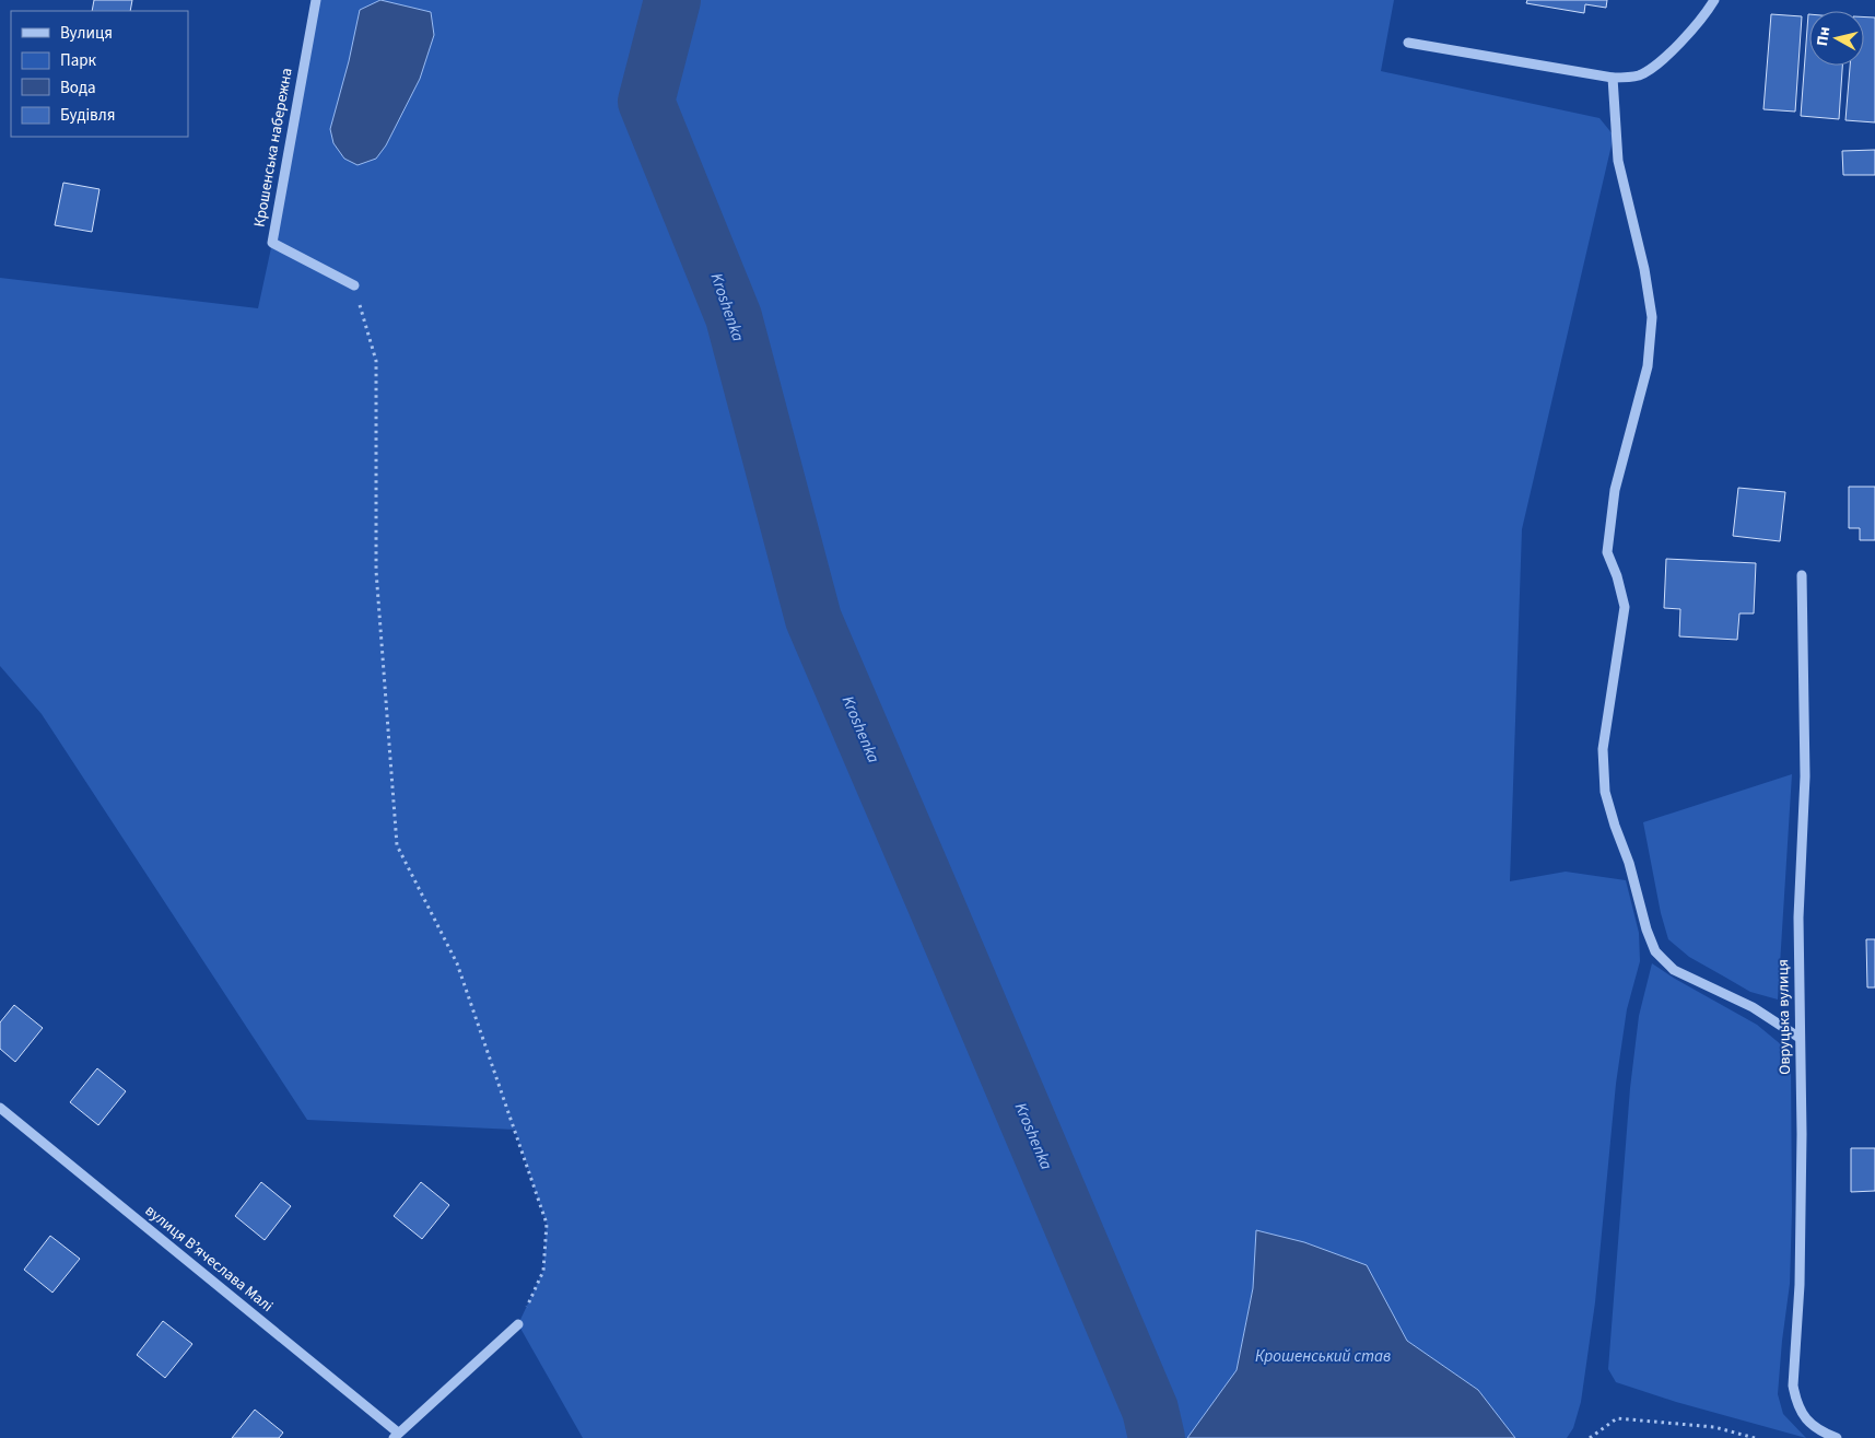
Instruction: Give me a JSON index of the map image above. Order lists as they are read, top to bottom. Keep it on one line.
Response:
{"streets":{"street":["Крошенська набережна","Овруцька вулиця","вулиця Вʼячеслава Малі"]},"water":["Kroshenka","Крошенський став"],"legend":["Вулиця","Парк","Вода","Будівля"],"north":"left"}
